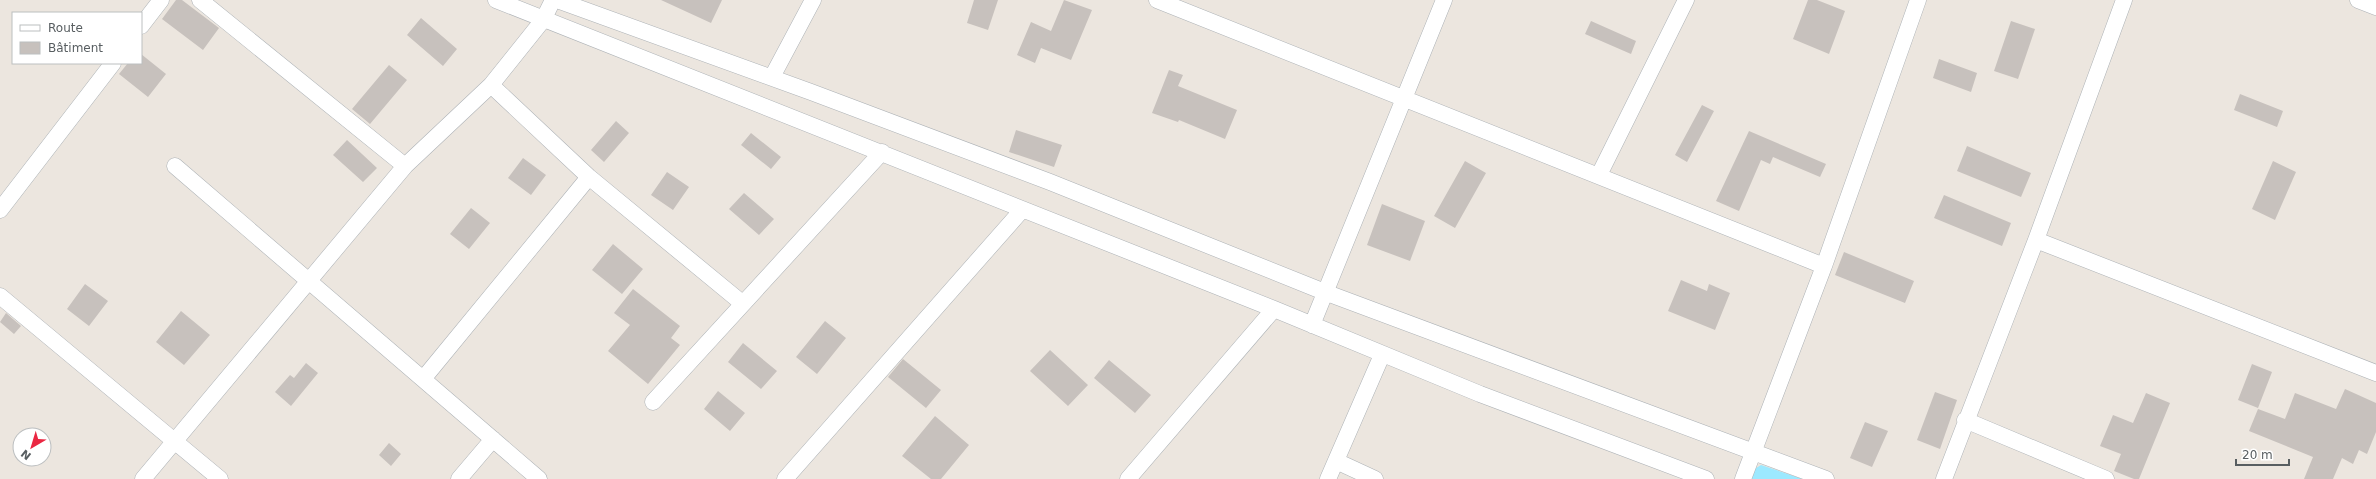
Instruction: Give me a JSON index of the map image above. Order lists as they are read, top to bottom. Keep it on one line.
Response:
{"legend":["Route","Bâtiment"],"scale_bar":"20 m","north":"bottom left"}
